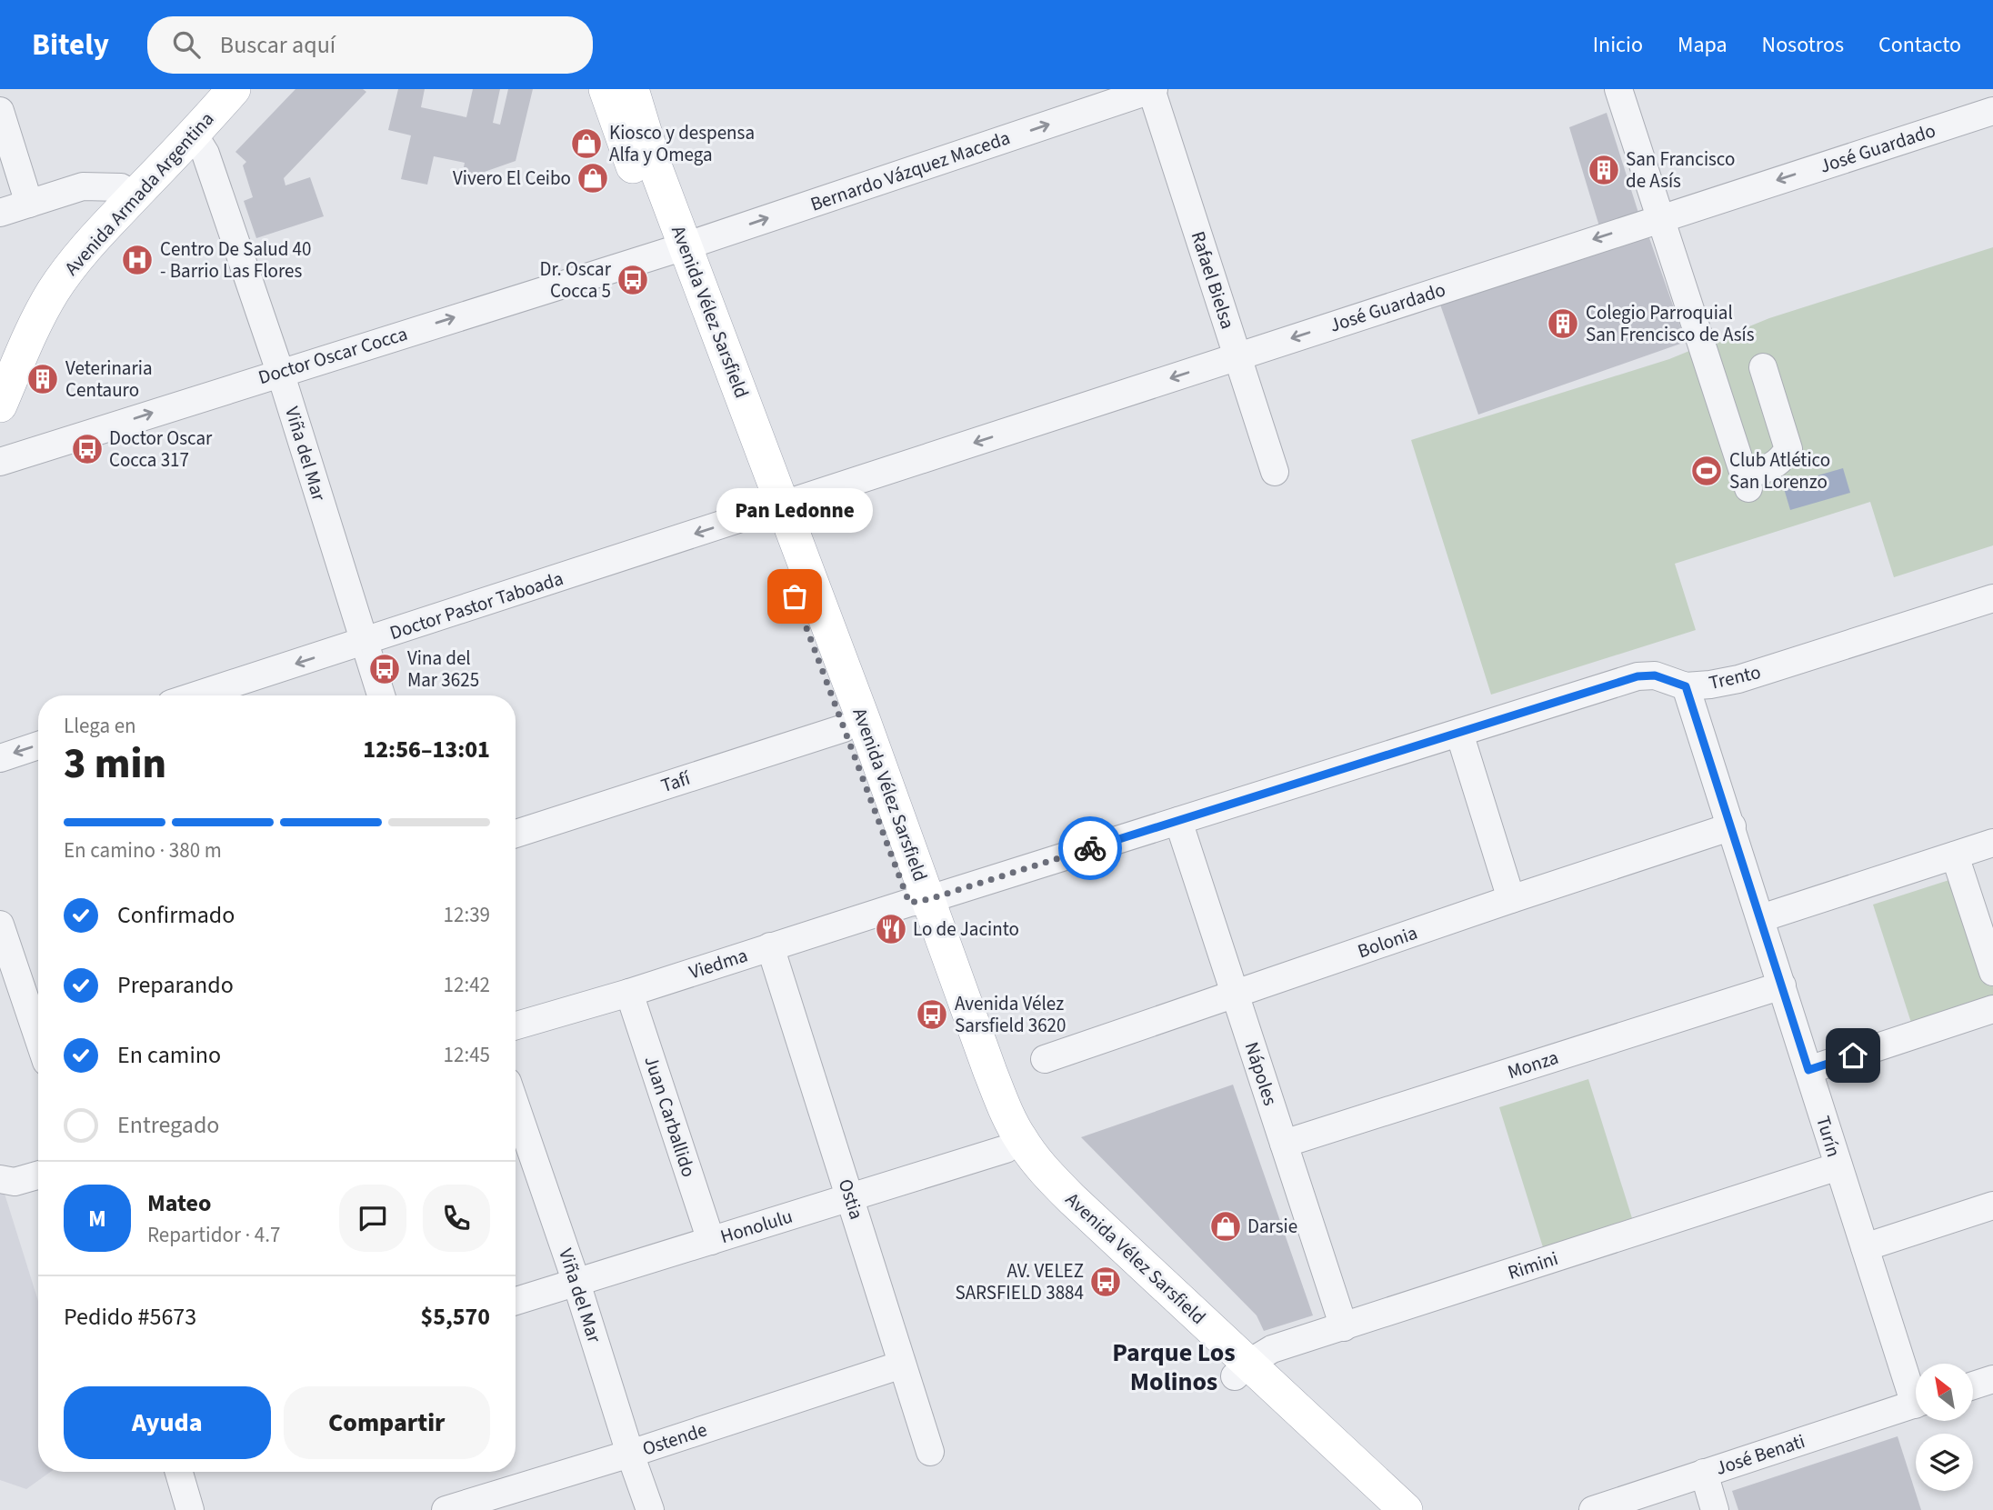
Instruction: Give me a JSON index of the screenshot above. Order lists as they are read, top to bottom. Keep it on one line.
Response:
{"streets":{"main road":["Avenida Armada Argentina","Avenida Vélez Sarsfield"],"street":["José Guardado","Bernardo Vázquez Maceda","Rafael Bielsa","Doctor Oscar Cocca","Viña del Mar","Doctor Pastor Taboada","Trento","Tafí","Bolonia","Viedma","Monza","Nápoles","Juan Carballido","Turín","Ostia","Honolulu","Rimini","Ostende","José Benati"]},"crossings":[["José Guardado","Rafael Bielsa"],["José Guardado","Avenida Vélez Sarsfield"],["José Guardado","Doctor Pastor Taboada"],["Bernardo Vázquez Maceda","Rafael Bielsa"],["Bernardo Vázquez Maceda","Avenida Vélez Sarsfield"],["Bernardo Vázquez Maceda","Doctor Oscar Cocca"],["Avenida Armada Argentina","Viña del Mar"],["Avenida Vélez Sarsfield","Doctor Oscar Cocca"],["Avenida Vélez Sarsfield","Doctor Pastor Taboada"],["Avenida Vélez Sarsfield","Trento"],["Avenida Vélez Sarsfield","Tafí"],["Avenida Vélez Sarsfield","Viedma"],["Avenida Vélez Sarsfield","Honolulu"],["Avenida Vélez Sarsfield","Rimini"],["Doctor Oscar Cocca","Viña del Mar"],["Viña del Mar","Doctor Pastor Taboada"],["Viña del Mar","Honolulu"],["Viña del Mar","Ostende"],["Trento","Viedma"],["Trento","Nápoles"],["Trento","Turín"],["Bolonia","Nápoles"],["Bolonia","Turín"],["Viedma","Juan Carballido"],["Viedma","Ostia"],["Monza","Nápoles"],["Monza","Turín"],["Nápoles","Rimini"],["Juan Carballido","Honolulu"],["Turín","Rimini"],["Ostia","Honolulu"],["Ostia","Ostende"]],"one_way":["José Guardado","Bernardo Vázquez Maceda","Doctor Oscar Cocca","Doctor Pastor Taboada"],"districts":["Parque Los Molinos"],"places":{"shop":["Kiosco y despensa Alfa y Omega","Vivero El Ceibo","Darsie"],"building":["San Francisco de Asís","Colegio Parroquial San Frencisco de Asís","Veterinaria Centauro"],"hospital":["Centro De Salud 40 - Barrio Las Flores"],"bus stop":["Dr. Oscar Cocca 5","Doctor Oscar Cocca 317","Vina del Mar 3625","Avenida Vélez Sarsfield 3620","AV. VELEZ SARSFIELD 3884"],"sports":["Club Atlético San Lorenzo"],"other":["Pan Ledonne"],"restaurant":["Lo de Jacinto"]},"north":"top left","page":{"header":"Bitely","search":"Buscar aquí","nav":["Inicio","Mapa","Nosotros","Contacto"],"bubble":"Pan Ledonne","heading":["3 min","Llega en","12:56–13:01"],"panel":["Mateo","Repartidor · 4.7","Pedido #5673","$5,570"],"bar":"En camino · 380 m","list":[["Confirmado","12:39"],["Preparando","12:42"],["En camino","12:45"],"Entregado"],"round":"M","buttons":["Ayuda","Compartir"]}}
